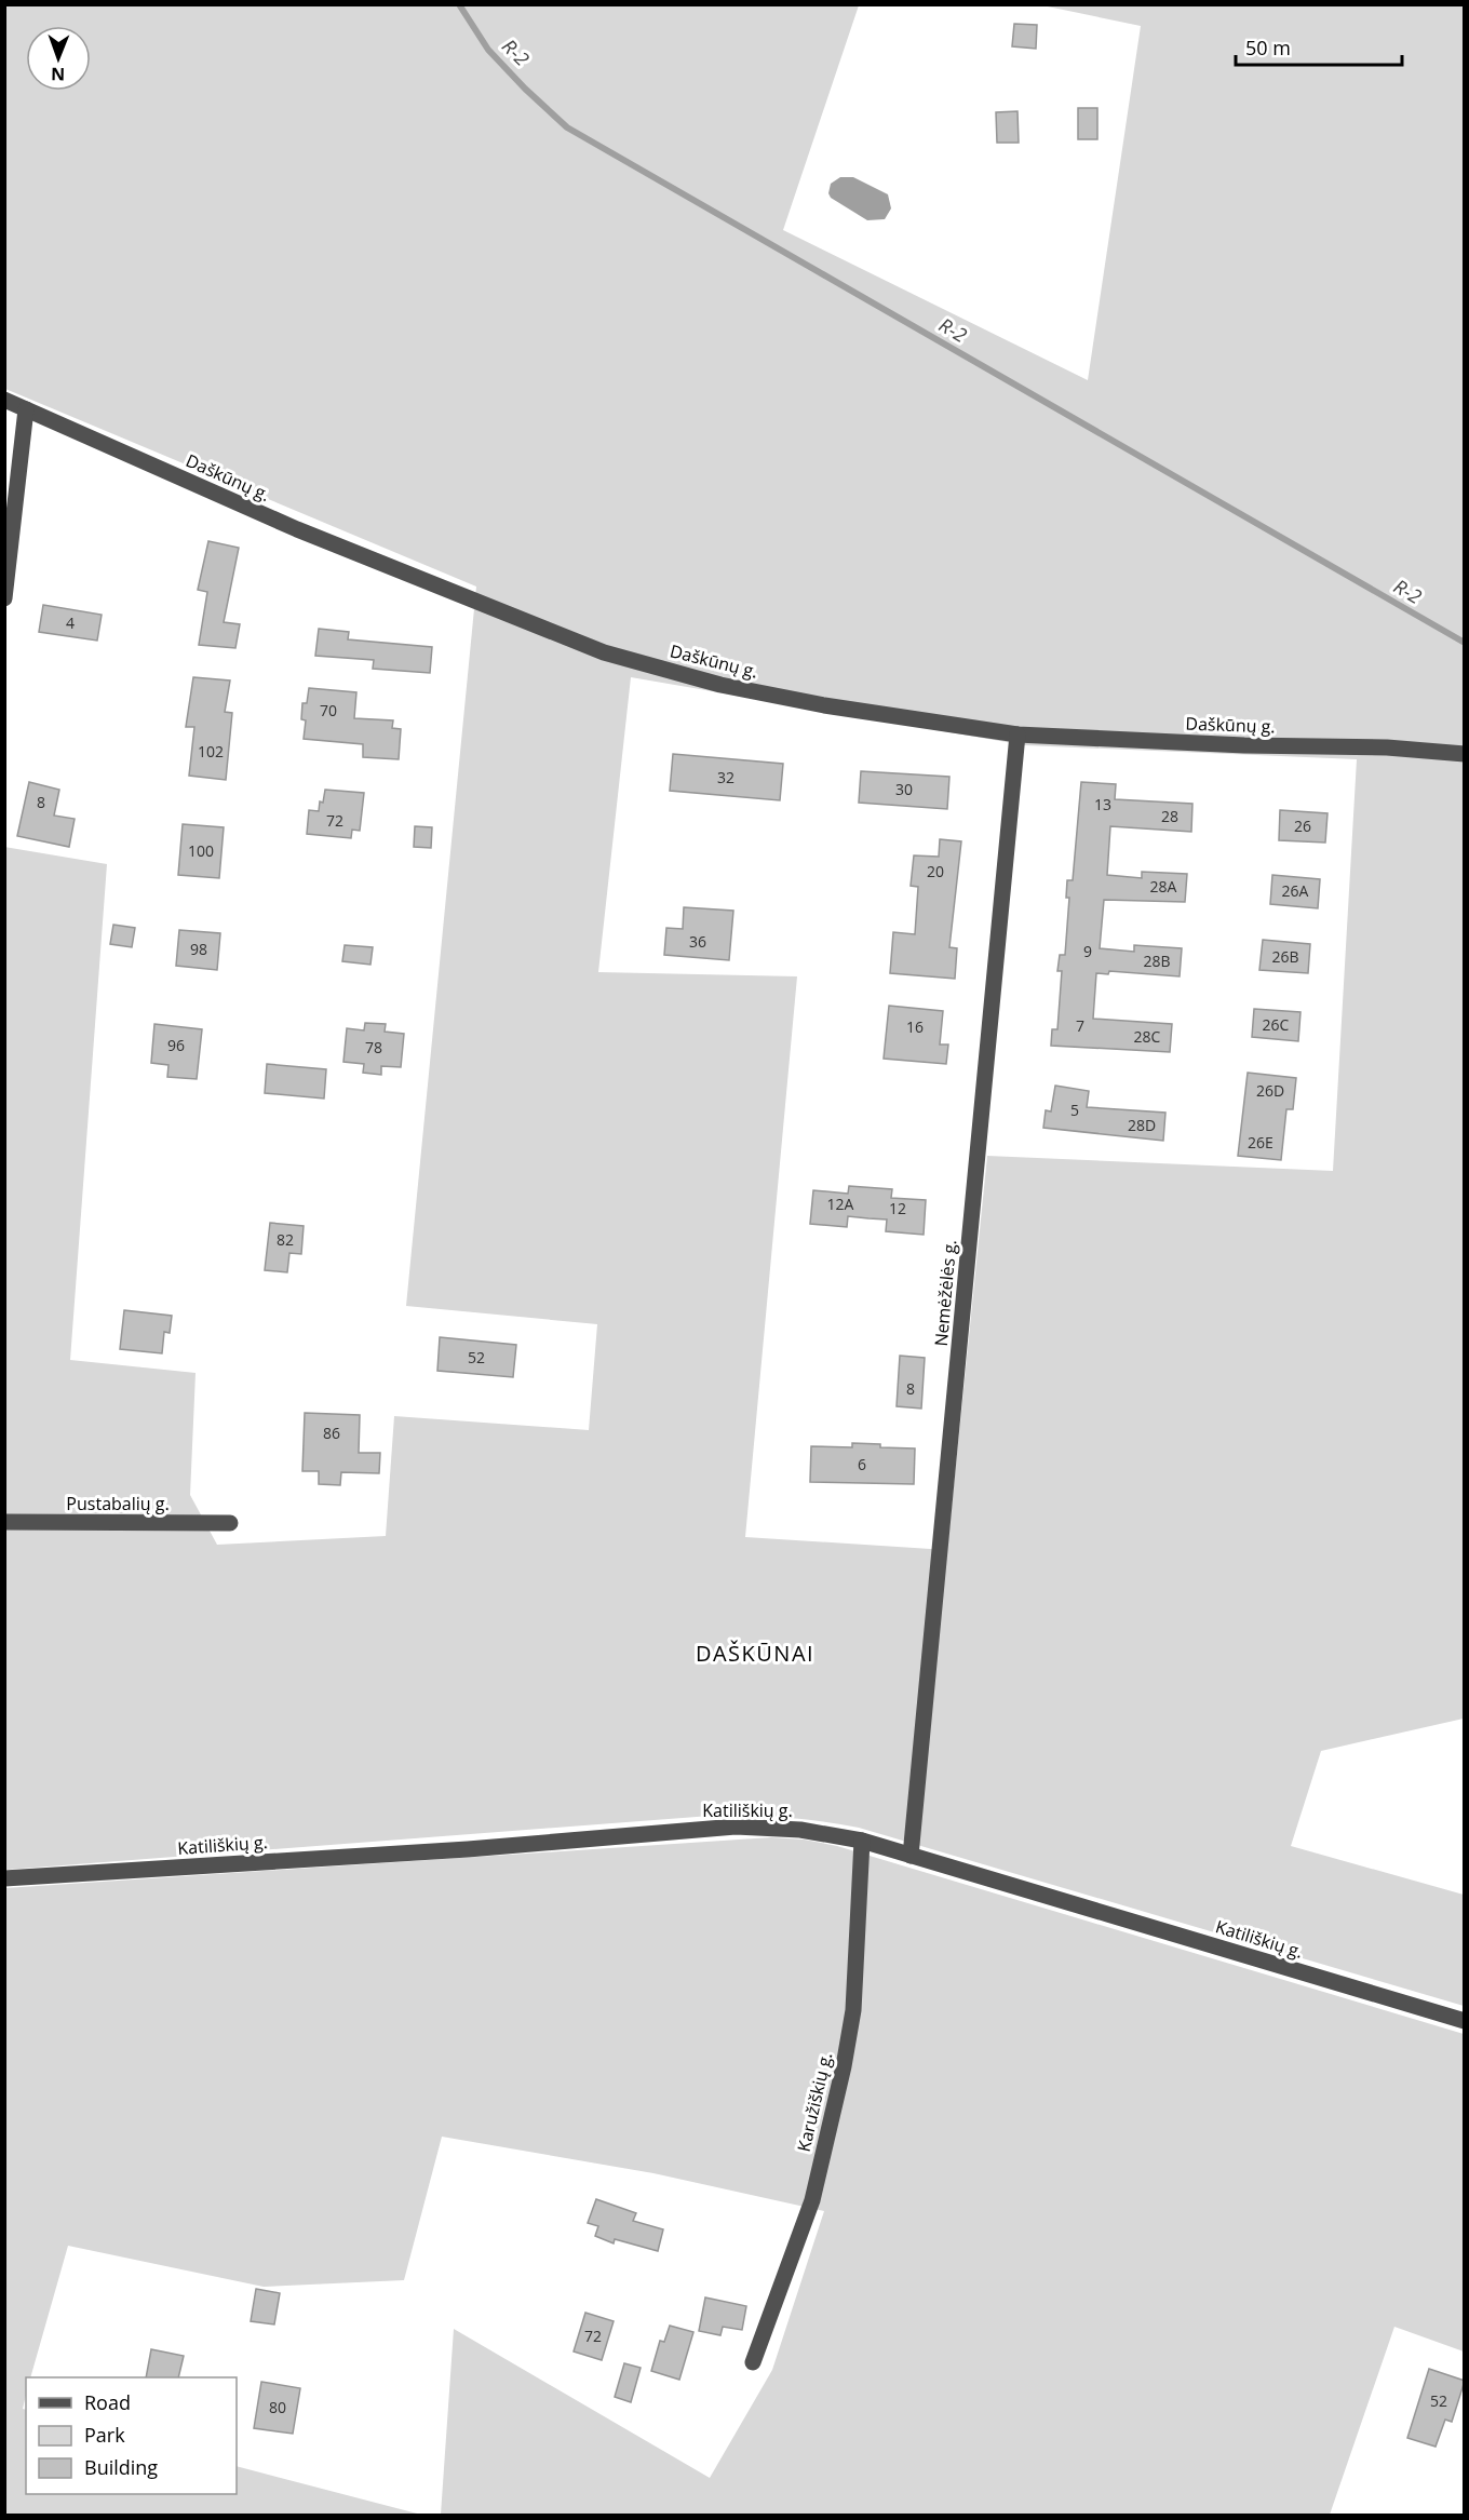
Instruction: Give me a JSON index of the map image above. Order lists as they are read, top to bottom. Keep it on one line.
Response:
{"streets":{"street":["Daškūnų g.","Nemėžėlės g.","Pustabalių g.","Katiliškių g.","Karužiškių g."]},"crossings":[["Daškūnų g.","Nemėžėlės g."],["Nemėžėlės g.","Katiliškių g."],["Katiliškių g.","Karužiškių g."]],"districts":["DAŠKŪNAI"],"water":["R-2"],"house_numbers":["4","70","102","32","30","8","13","28","72","26","100","20","28A","26A","36","98","9","26B","28B","26C","7","16","28C","96","78","26D","5","28D","26E","12A","12","82","52","8","86","6","72","52","80"],"legend":["Road","Park","Building"],"scale_bar":"50 m","north":"bottom"}
